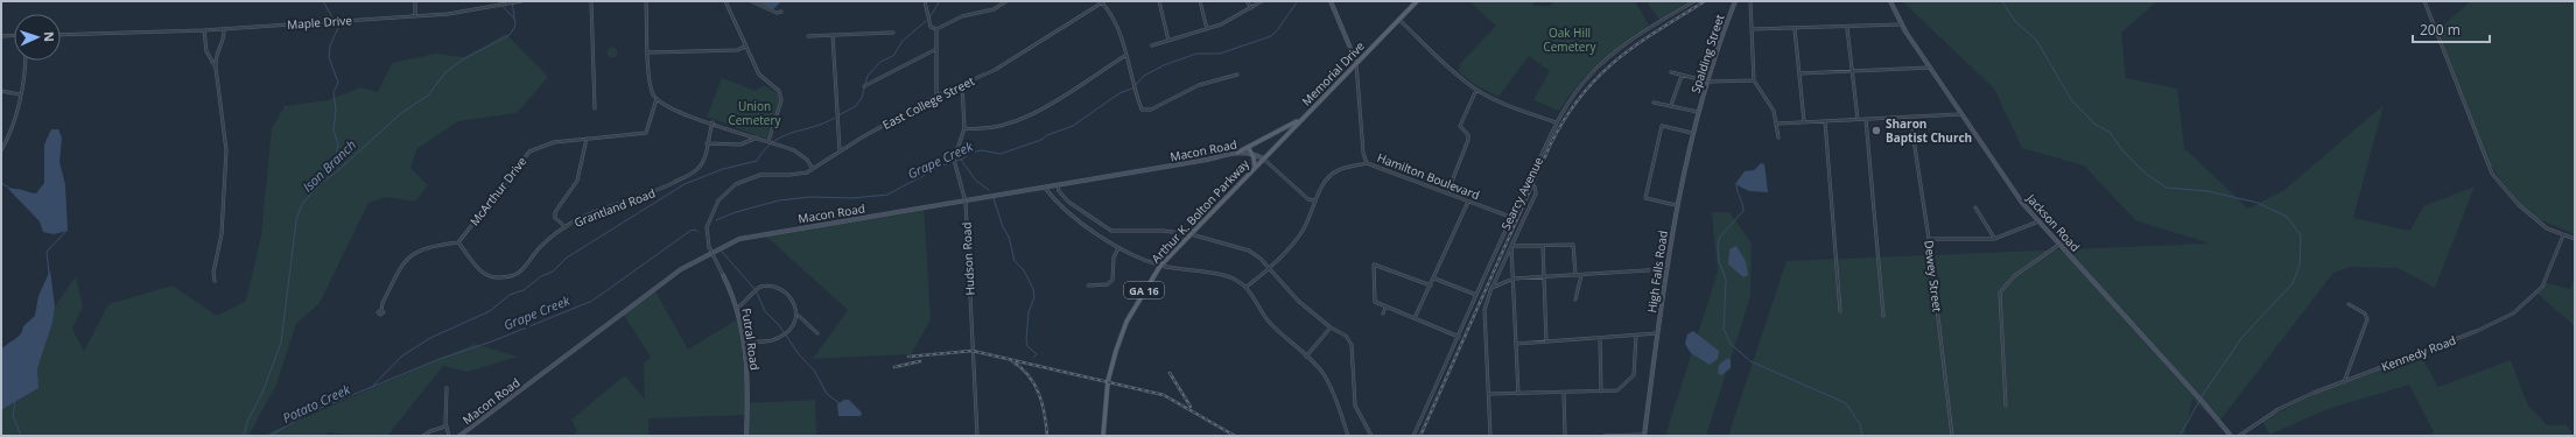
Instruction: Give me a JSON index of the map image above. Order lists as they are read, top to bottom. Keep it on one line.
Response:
{"streets":{"main road":["Spalding Street","Memorial Drive","Macon Road","Hamilton Boulevard","Arthur K. Bolton Parkway","Jackson Road","High Falls Road","GA 16","Futral Road"],"street":["Maple Drive","East College Street","McArthur Drive","Searcy Avenue","Grantland Road","Hudson Road","Dewey Street","Kennedy Road"]},"crossings":[["Spalding Street","High Falls Road"],["Memorial Drive","Macon Road"],["Memorial Drive","Hamilton Boulevard"],["Memorial Drive","Arthur K. Bolton Parkway"],["East College Street","Macon Road"],["East College Street","Hudson Road"],["East College Street","Futral Road"],["Macon Road","Arthur K. Bolton Parkway"],["Macon Road","Hudson Road"],["Macon Road","Futral Road"],["Hamilton Boulevard","Searcy Avenue"],["McArthur Drive","Grantland Road"]],"water":["Grape Creek","Ison Branch","Potato Creek"],"parks":["Oak Hill Cemetery","Union Cemetery"],"places":["Sharon Baptist Church"],"scale_bar":"200 m","north":"right"}
